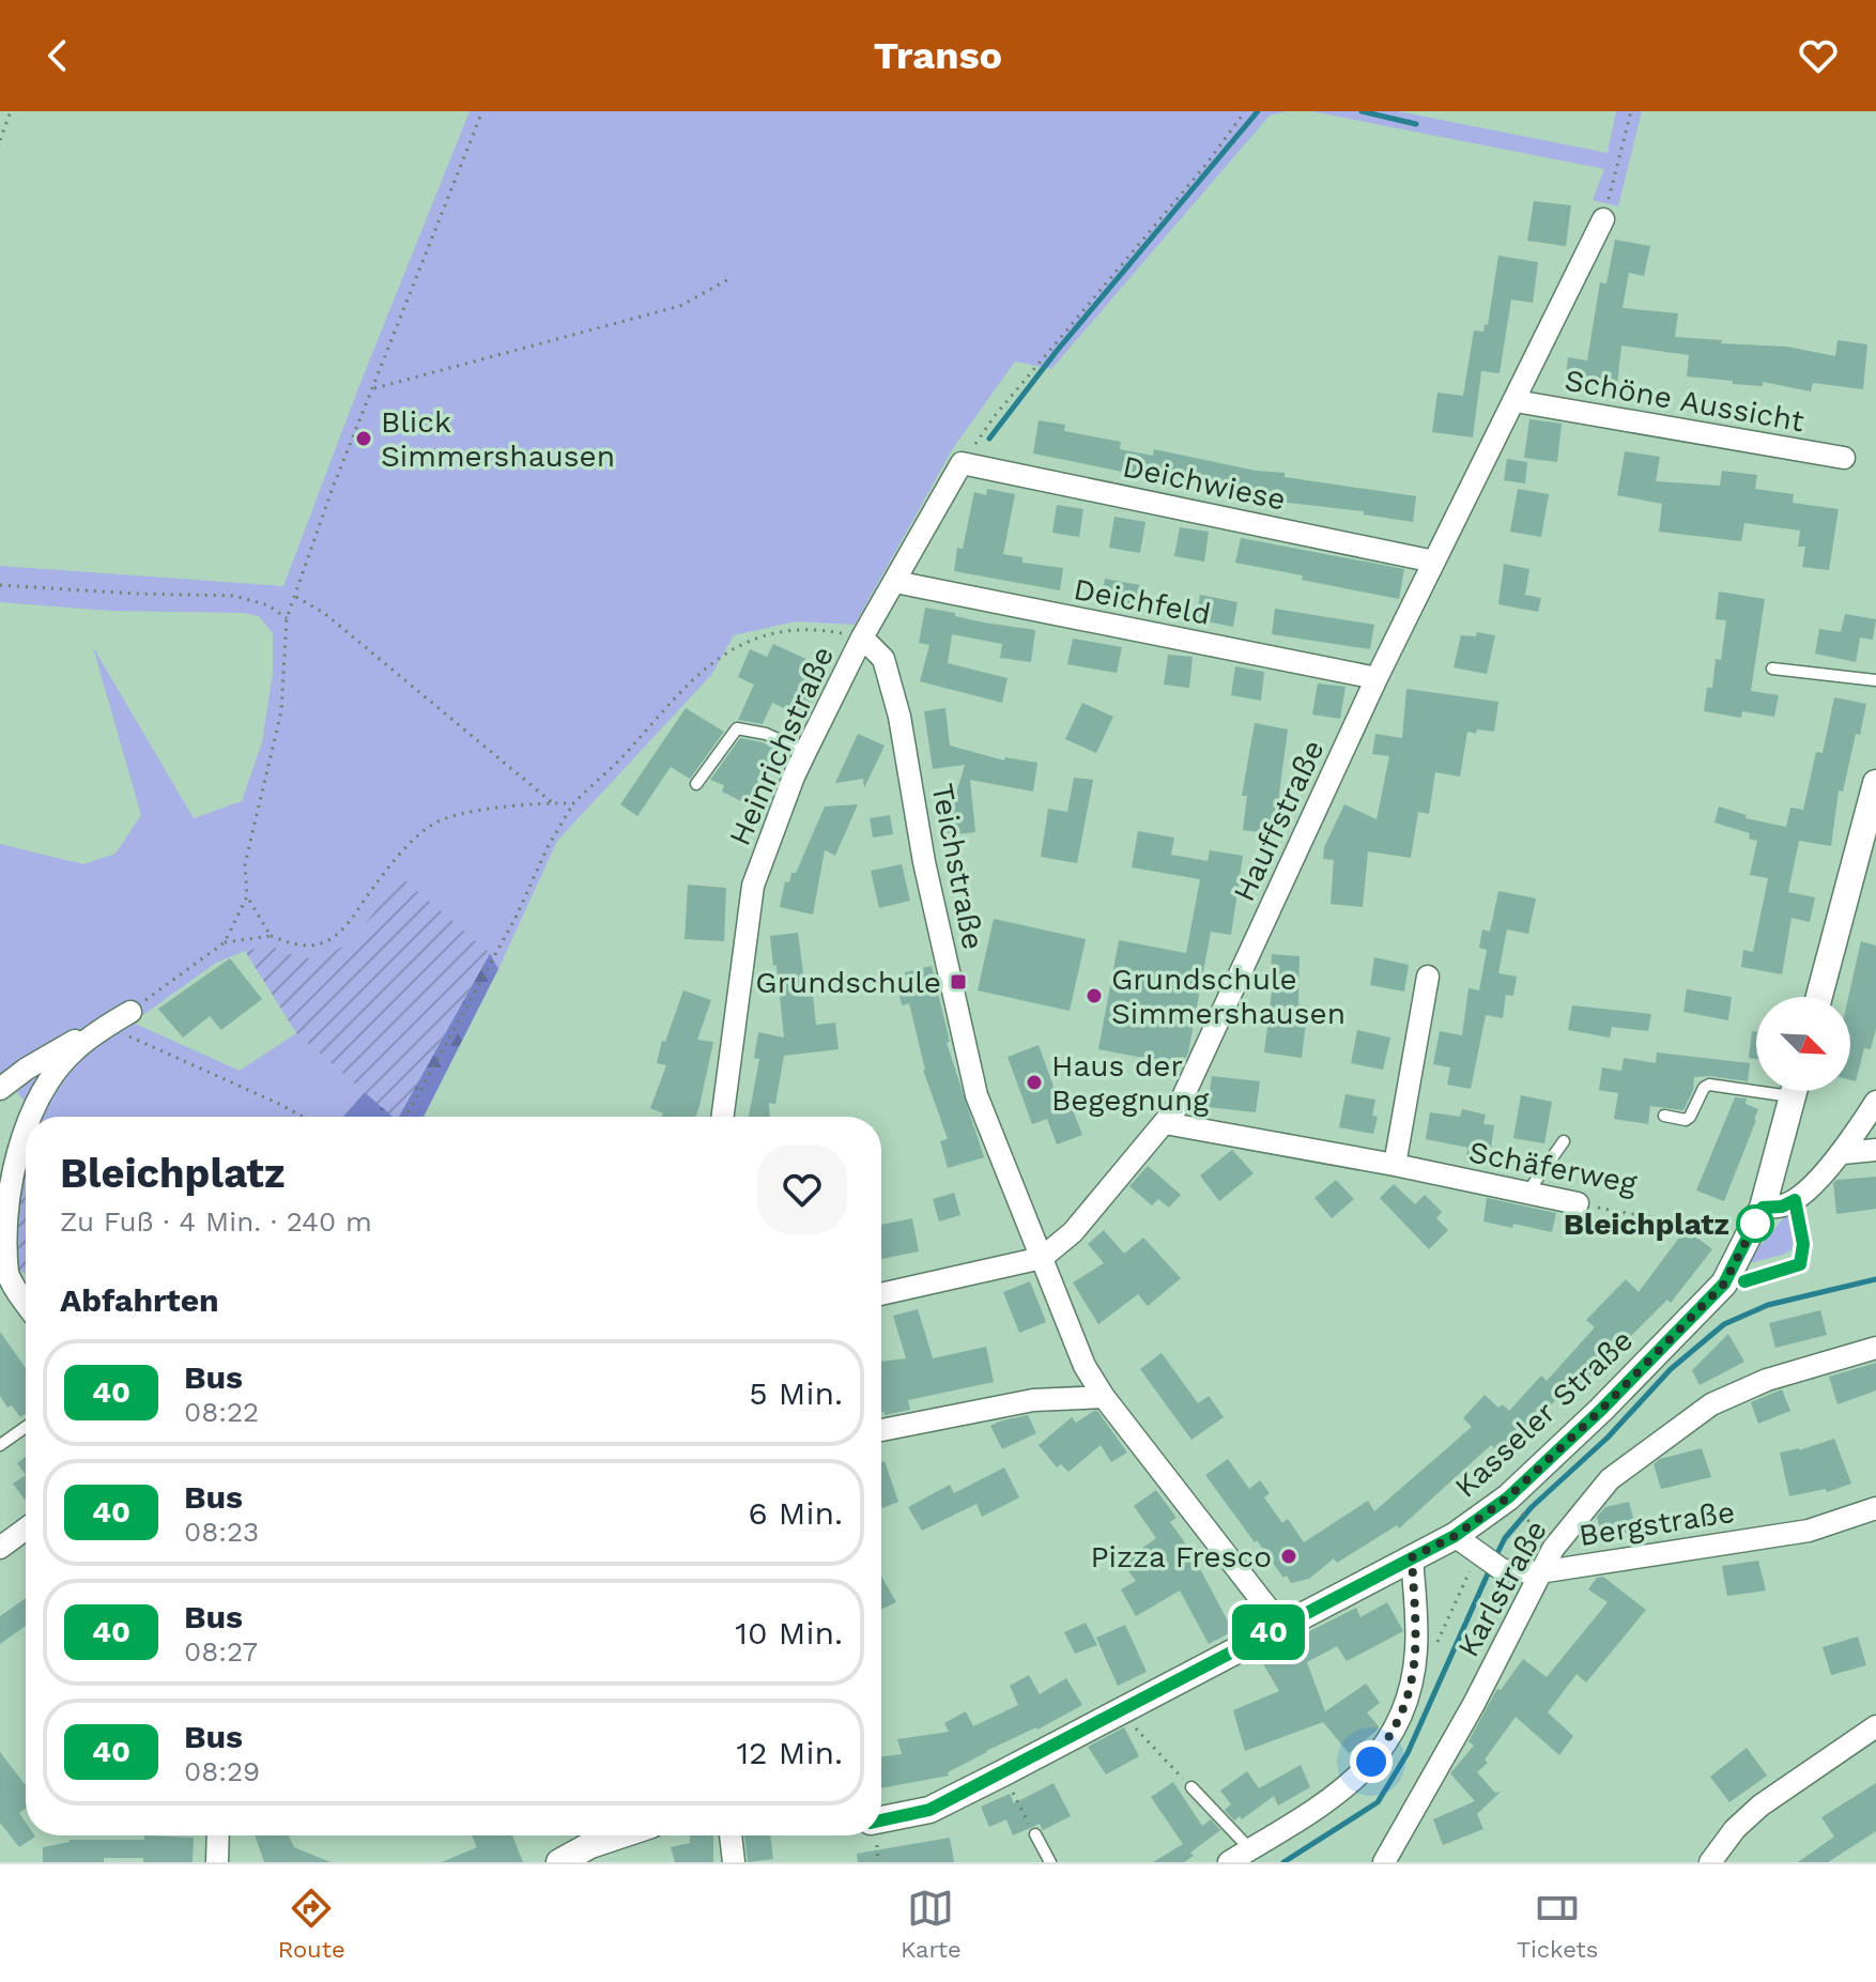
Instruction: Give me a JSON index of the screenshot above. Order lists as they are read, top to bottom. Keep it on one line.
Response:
{"streets":{"street":["Schöne Aussicht","Deichwiese","Deichfeld","Heinrichstraße","Hauffstraße","Teichstraße","Schäferweg","Kasseler Straße","Bergstraße","Karlstraße"]},"crossings":[["Schöne Aussicht","Hauffstraße"],["Deichwiese","Heinrichstraße"],["Deichwiese","Hauffstraße"],["Deichfeld","Heinrichstraße"],["Deichfeld","Hauffstraße"],["Heinrichstraße","Teichstraße"],["Hauffstraße","Teichstraße"],["Hauffstraße","Schäferweg"],["Teichstraße","Kasseler Straße"],["Schäferweg","Kasseler Straße"],["Kasseler Straße","Bergstraße"],["Bergstraße","Karlstraße"]],"places":{"other":["Blick Simmershausen","Grundschule Simmershausen","Haus der Begegnung","Bleichplatz","Pizza Fresco"],"transit":["Grundschule"]},"lines":["bus line 40"],"north":"bottom right","page":{"header":"Transo","on_map":"40","heading":[["Bleichplatz","Zu Fuß · 4 Min. · 240 m"],"Abfahrten"],"list":[{"mark":"40","name":"Bus","note":"08:22","value":"5 Min."},{"mark":"40","name":"Bus","note":"08:23","value":"6 Min."},{"mark":"40","name":"Bus","note":"08:27","value":"10 Min."},{"mark":"40","name":"Bus","note":"08:29","value":"12 Min."}],"tabs":["Route","Karte","Tickets"]}}
